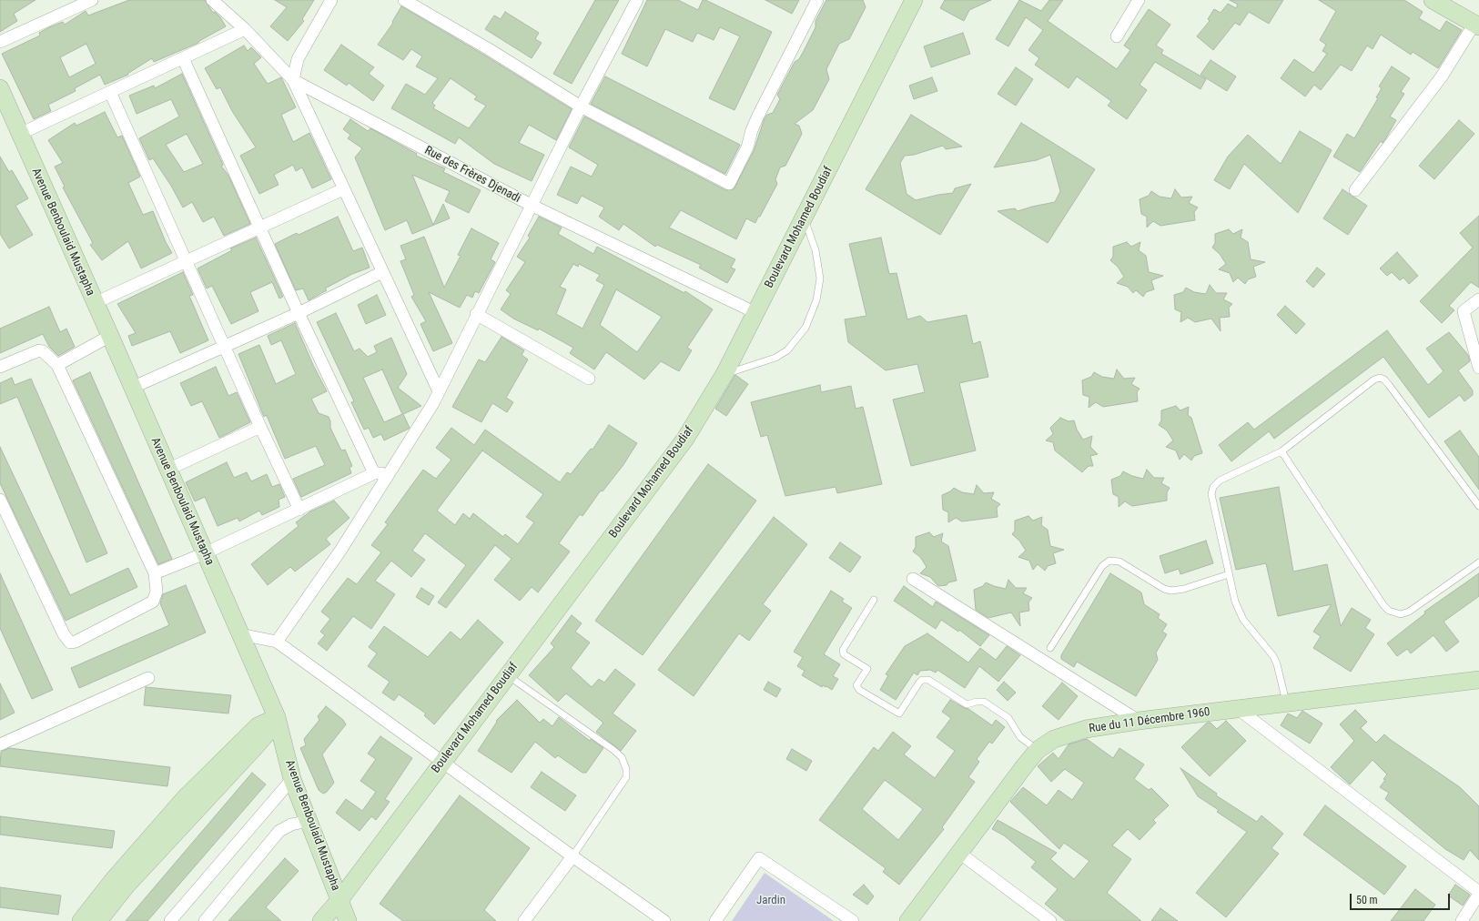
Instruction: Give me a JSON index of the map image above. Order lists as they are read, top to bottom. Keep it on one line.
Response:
{"streets":{"main road":["Boulevard Mohamed Boudiaf","Avenue Benboulaid Mustapha","Rue du 11 Décembre 1960"],"street":["Rue des Frères Djenadi"]},"crossings":[["Rue des Frères Djenadi","Boulevard Mohamed Boudiaf"],["Boulevard Mohamed Boudiaf","Avenue Benboulaid Mustapha"]],"parks":["Jardin"],"scale_bar":"50 m"}
